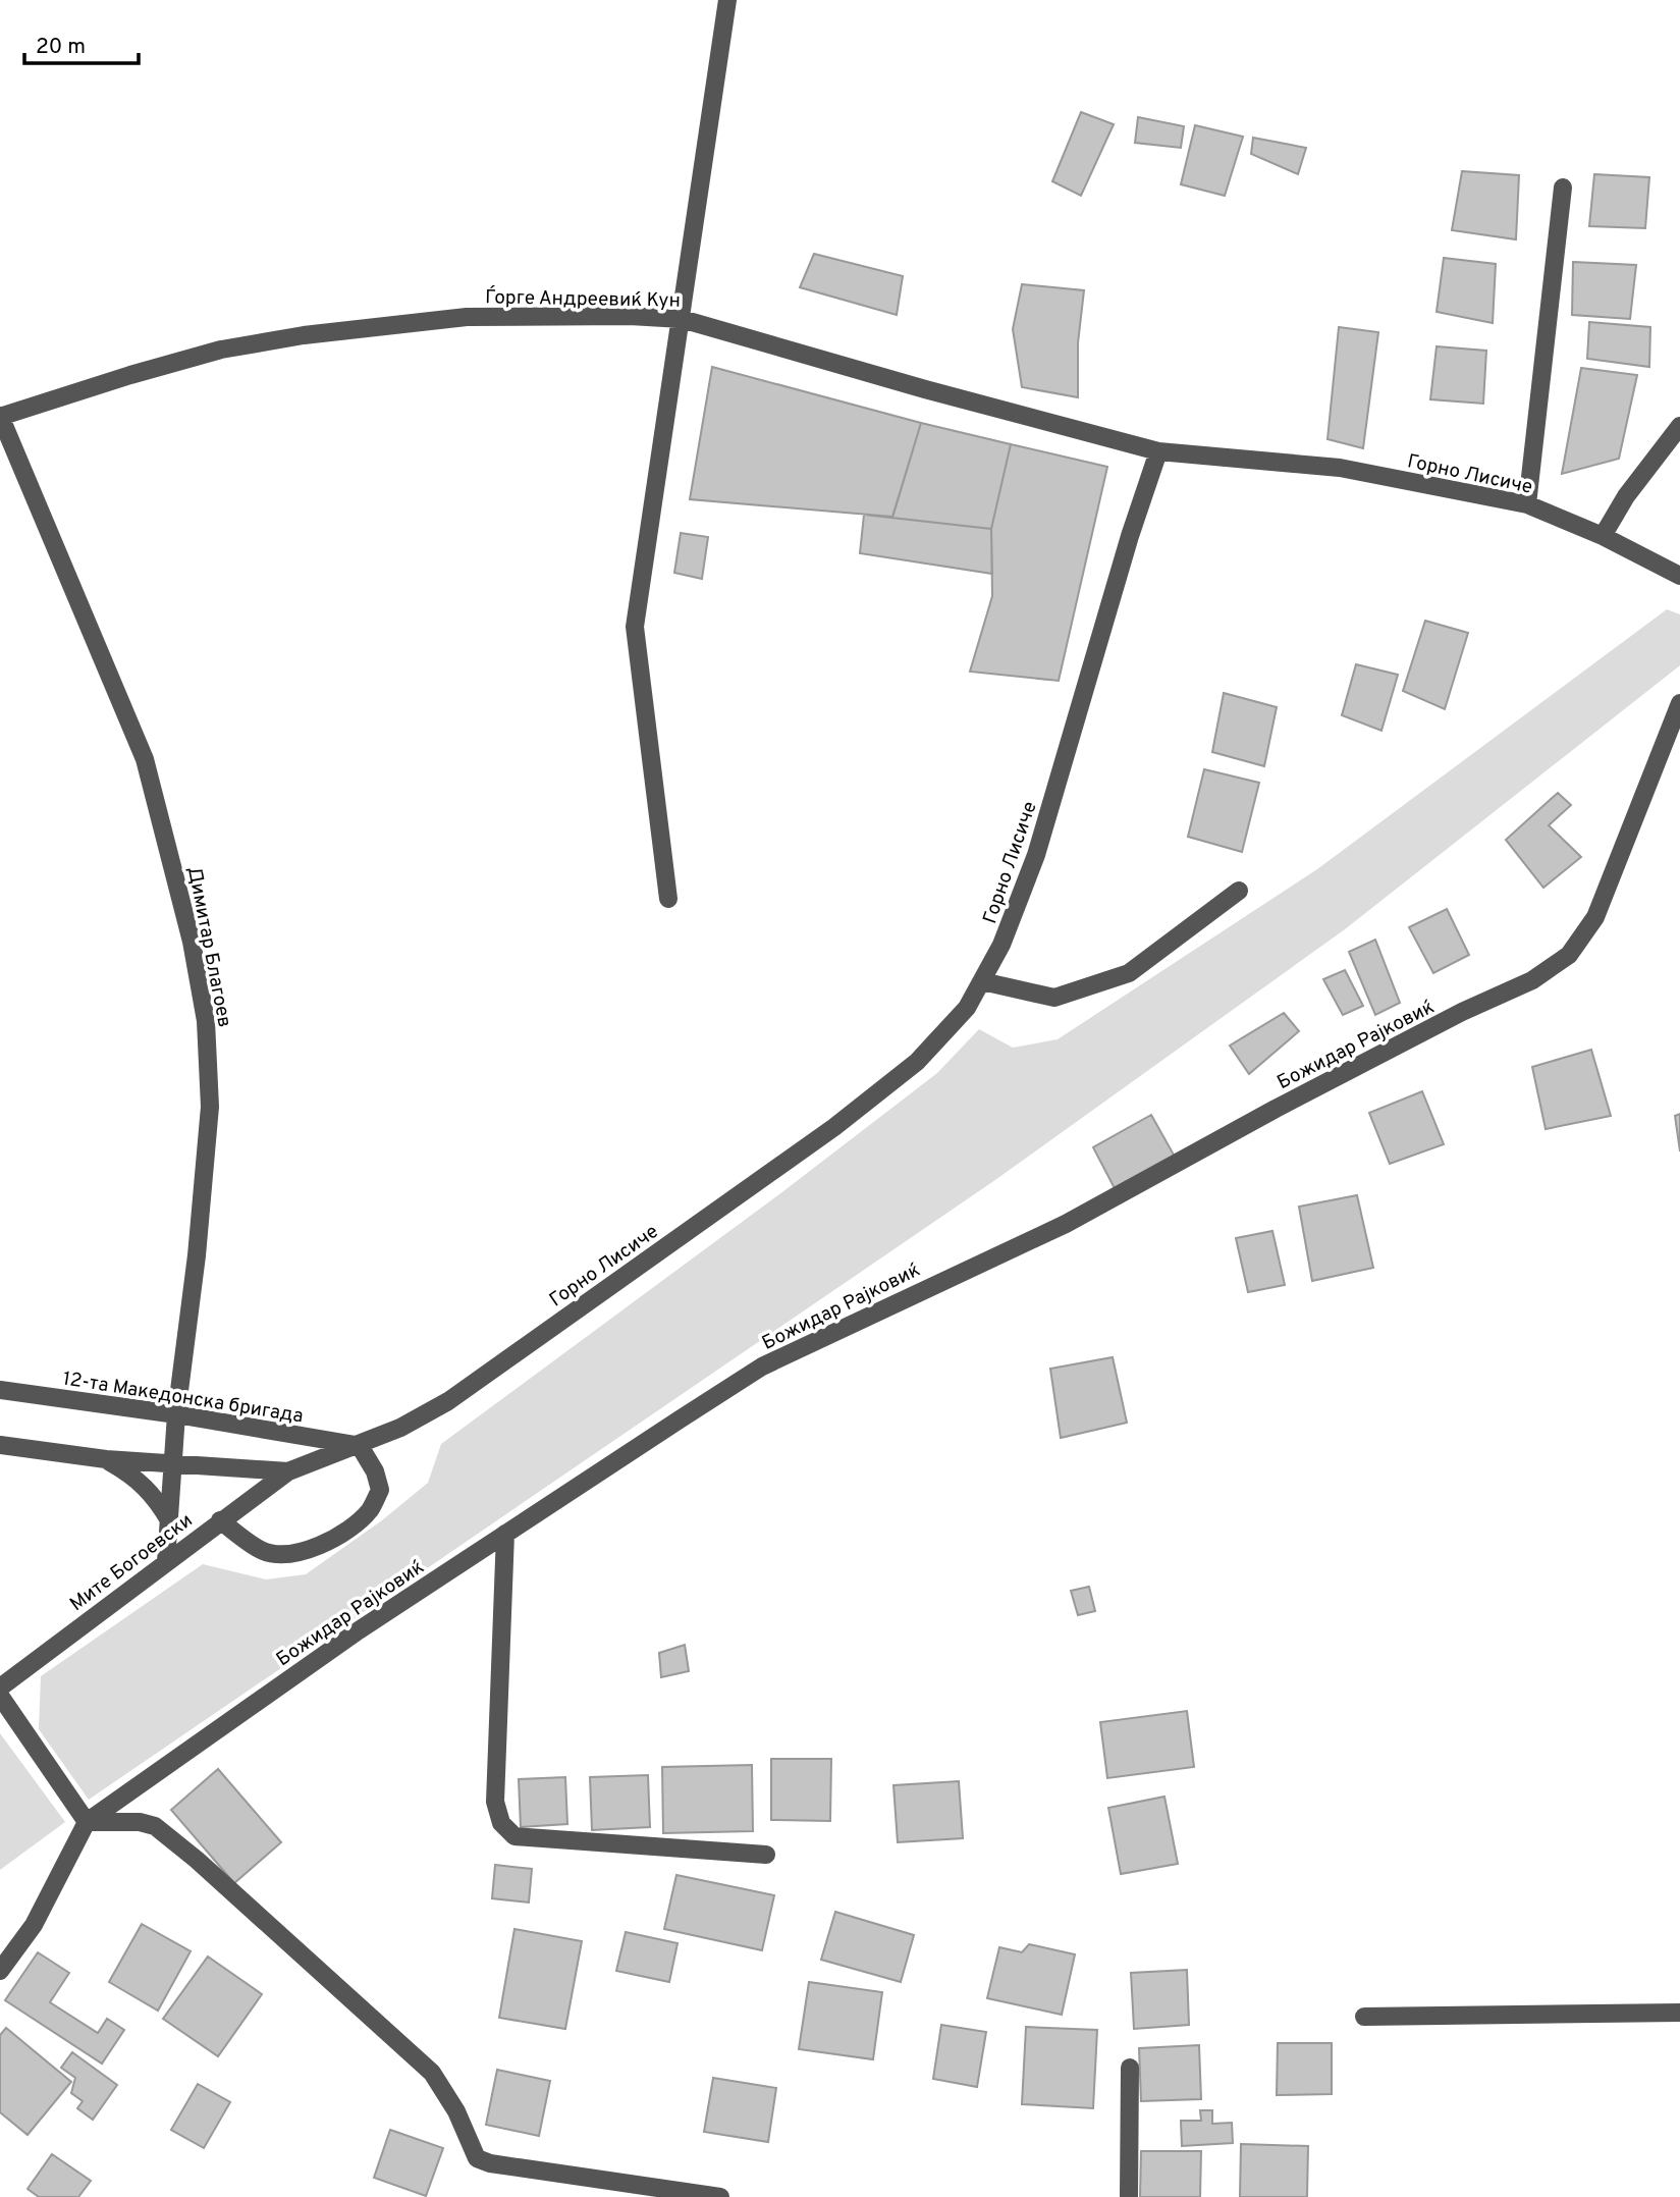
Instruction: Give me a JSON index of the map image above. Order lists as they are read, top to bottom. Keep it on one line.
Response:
{"streets":{"street":["Ѓорге Андреевиќ Кун","Горно Лисиче","Димитар Благоев","Божидар Рајковиќ","12-та Македонска бригада","Мите Богоевски"]},"crossings":[["Ѓорге Андреевиќ Кун","Горно Лисиче"],["Ѓорге Андреевиќ Кун","Димитар Благоев"],["Горно Лисиче","12-та Македонска бригада"],["Горно Лисиче","Мите Богоевски"],["Димитар Благоев","12-та Македонска бригада"],["Димитар Благоев","Мите Богоевски"]],"scale_bar":"20 m"}
